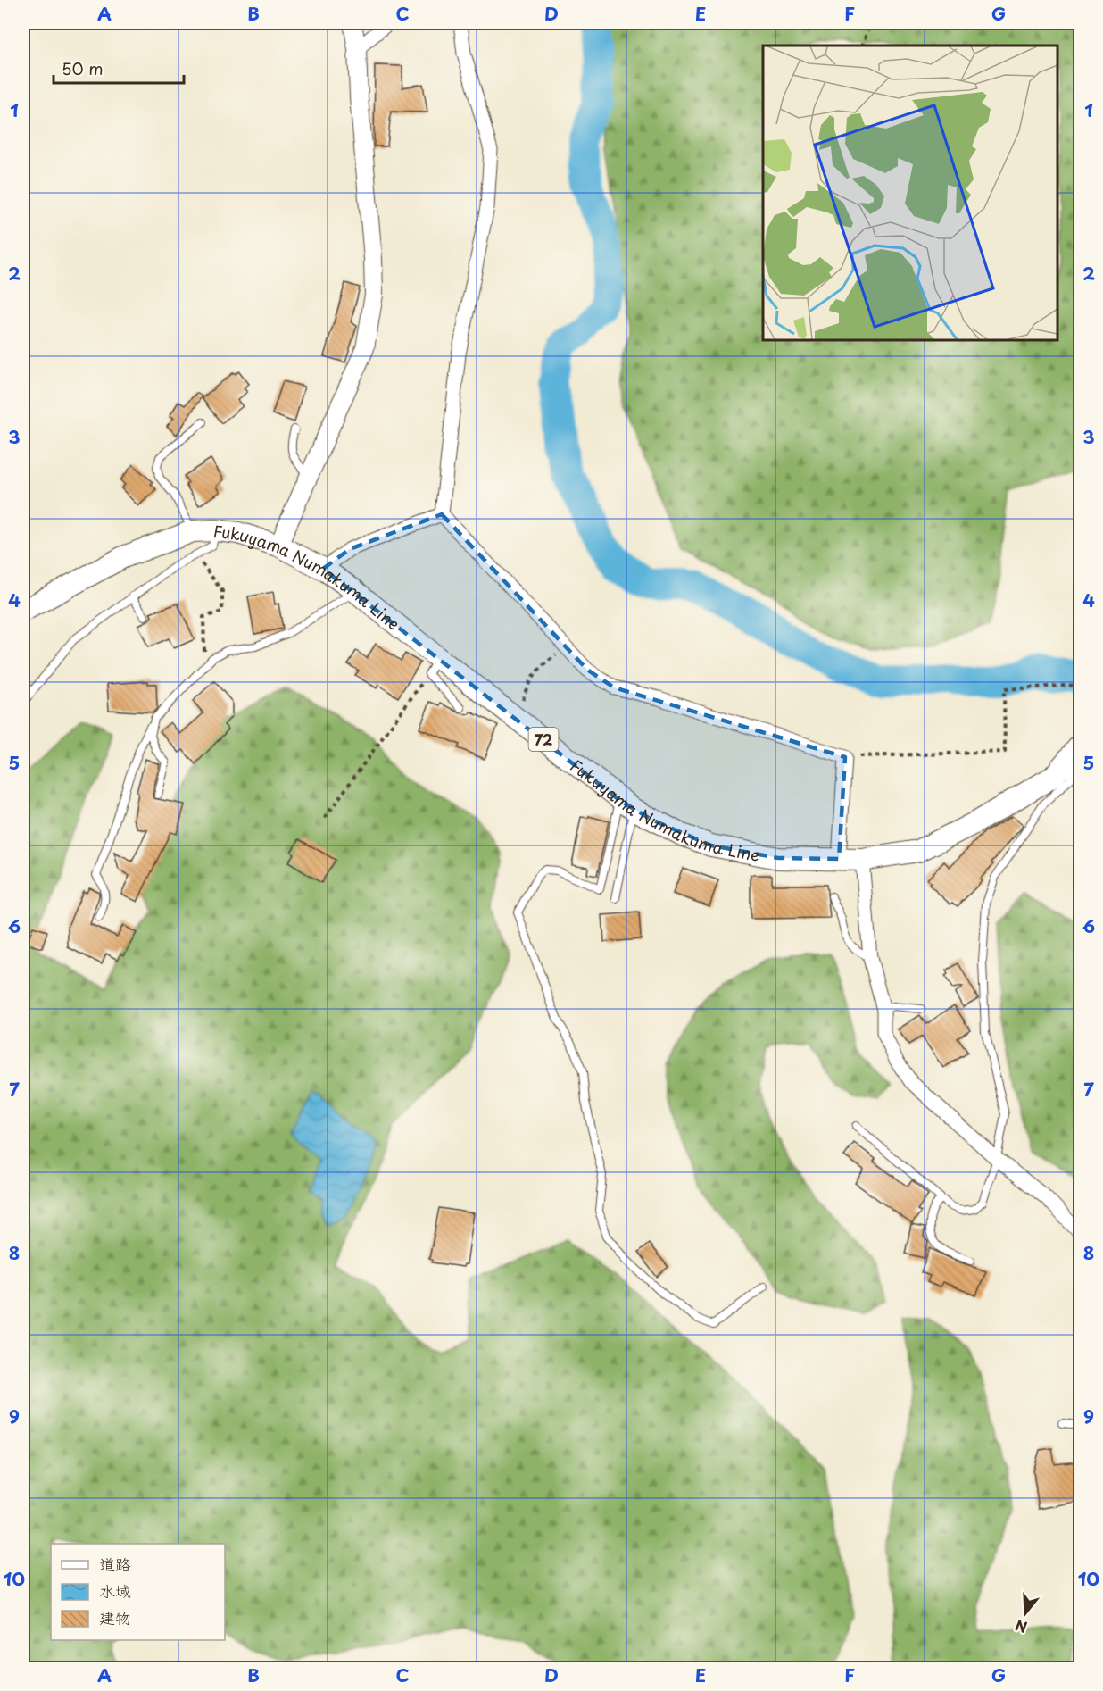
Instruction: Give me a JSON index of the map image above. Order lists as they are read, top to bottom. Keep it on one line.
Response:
{"streets":{"main road":["Fukuyama Numakuma Line","72"]},"legend":["道路","水域","建物"],"scale_bar":"50 m","north":"bottom","grid":{"columns":["A","B","C","D","E","F","G"],"rows":["1","2","3","4","5","6","7","8","9","10"]}}
